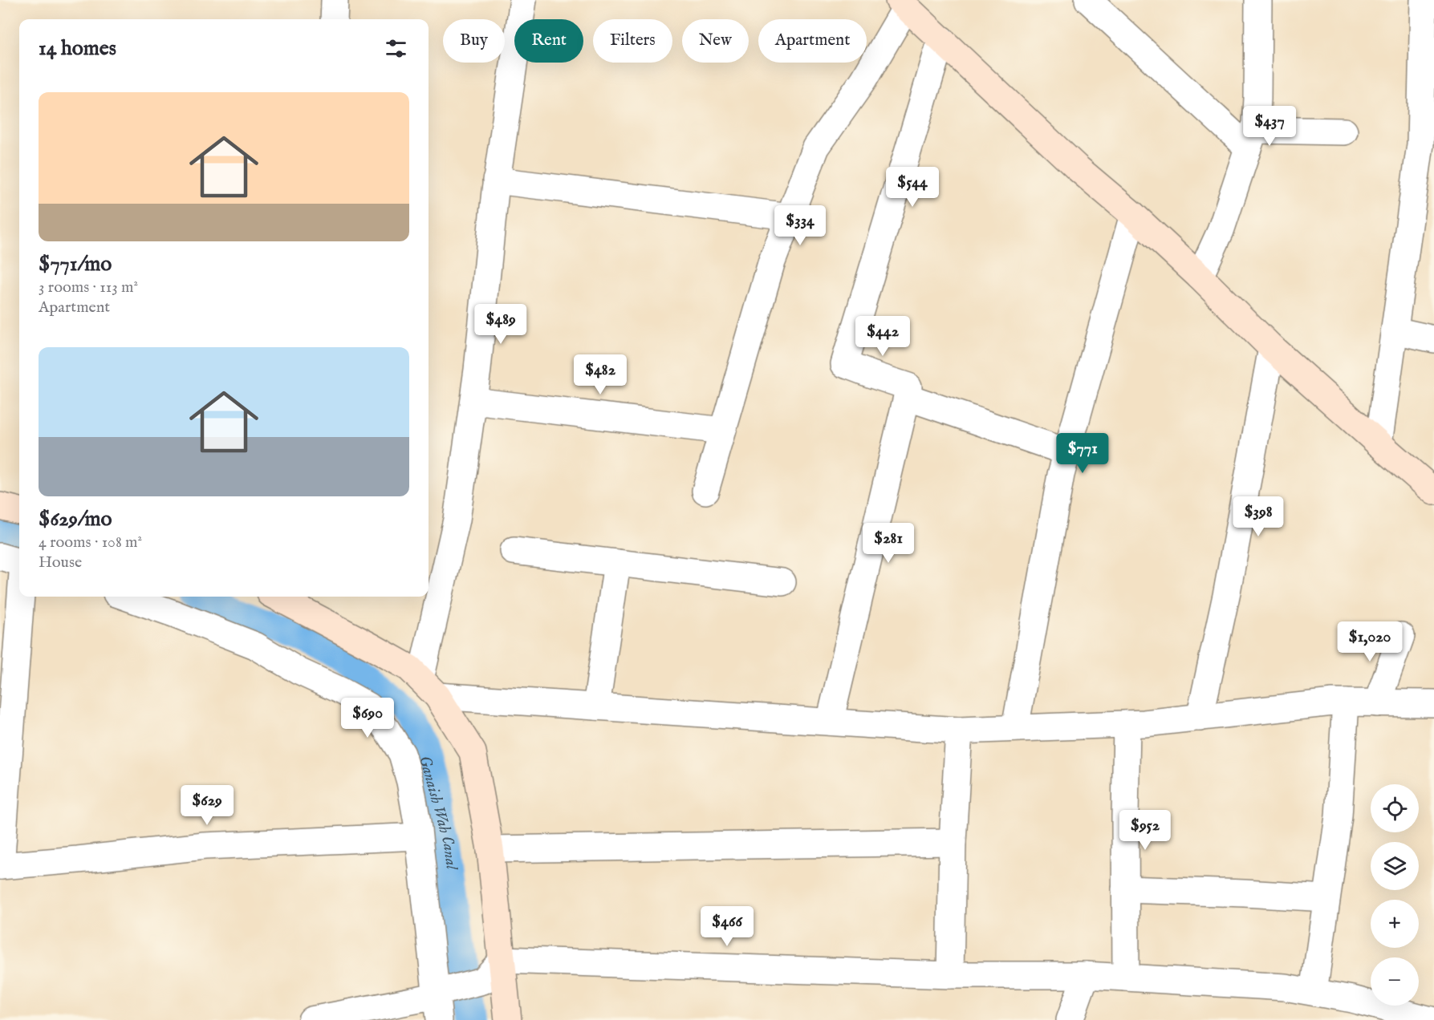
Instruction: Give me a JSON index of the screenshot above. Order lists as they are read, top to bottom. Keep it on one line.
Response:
{"water":["Ganaish Wah Canal"],"page":{"chip":["Buy","Rent","Filters","New","Apartment"],"heading":"14 homes","list":[{"name":"$771/mo","note":"3 rooms · 113 m² · Apartment"},{"name":"$629/mo","note":"4 rooms · 108 m² · House"}],"price":["$437","$544","$334","$489","$442","$482","$771","$398","$281","$1,020","$690","$629","$952","$466"],"map_buttons":["+","−"]}}
